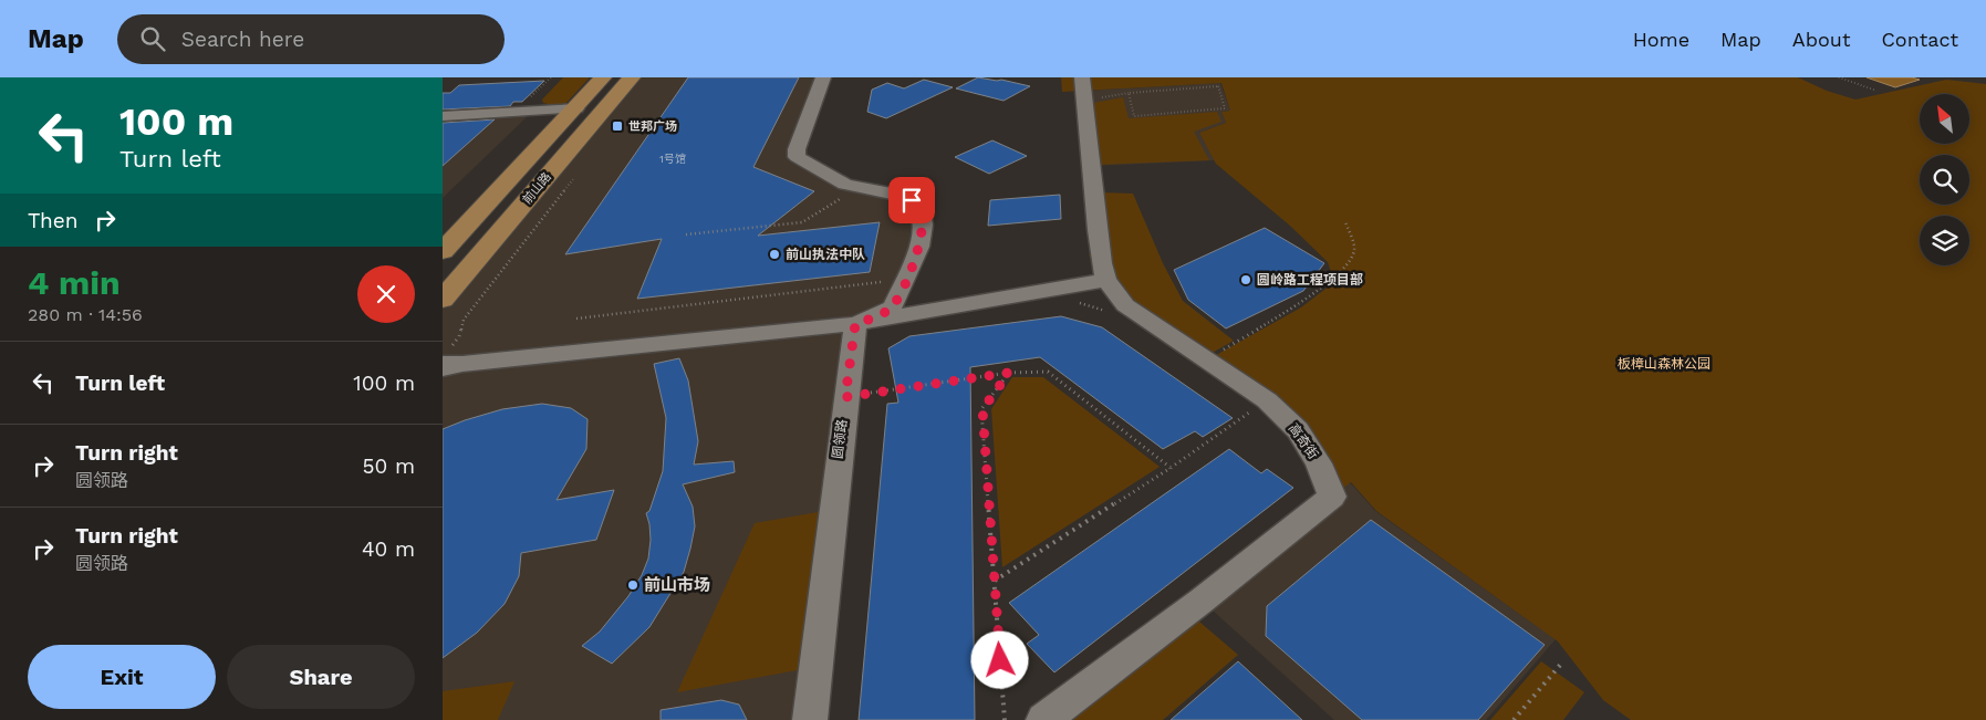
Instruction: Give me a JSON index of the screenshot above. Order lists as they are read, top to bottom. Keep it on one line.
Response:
{"streets":{"main road":["前山路"],"lane":["圆领路","高奇街"]},"parks":["板樟山森林公园"],"places":{"transit":["世邦广场"],"other":["前山执法中队","圆岭路工程项目部","前山市场"]},"house_numbers":["1号馆"],"north":"top left","page":{"header":"Map","search":"Search here","nav":["Home","Map","About","Contact"],"turn":["100 m","Turn left"],"then":"Then","heading":["4 min","280 m · 14:56"],"list":[{"name":"Turn left","value":"100 m"},{"name":"Turn right","note":"圆领路","value":"50 m"},{"name":"Turn right","note":"圆领路","value":"40 m"}],"buttons":["Exit","Share"]}}
